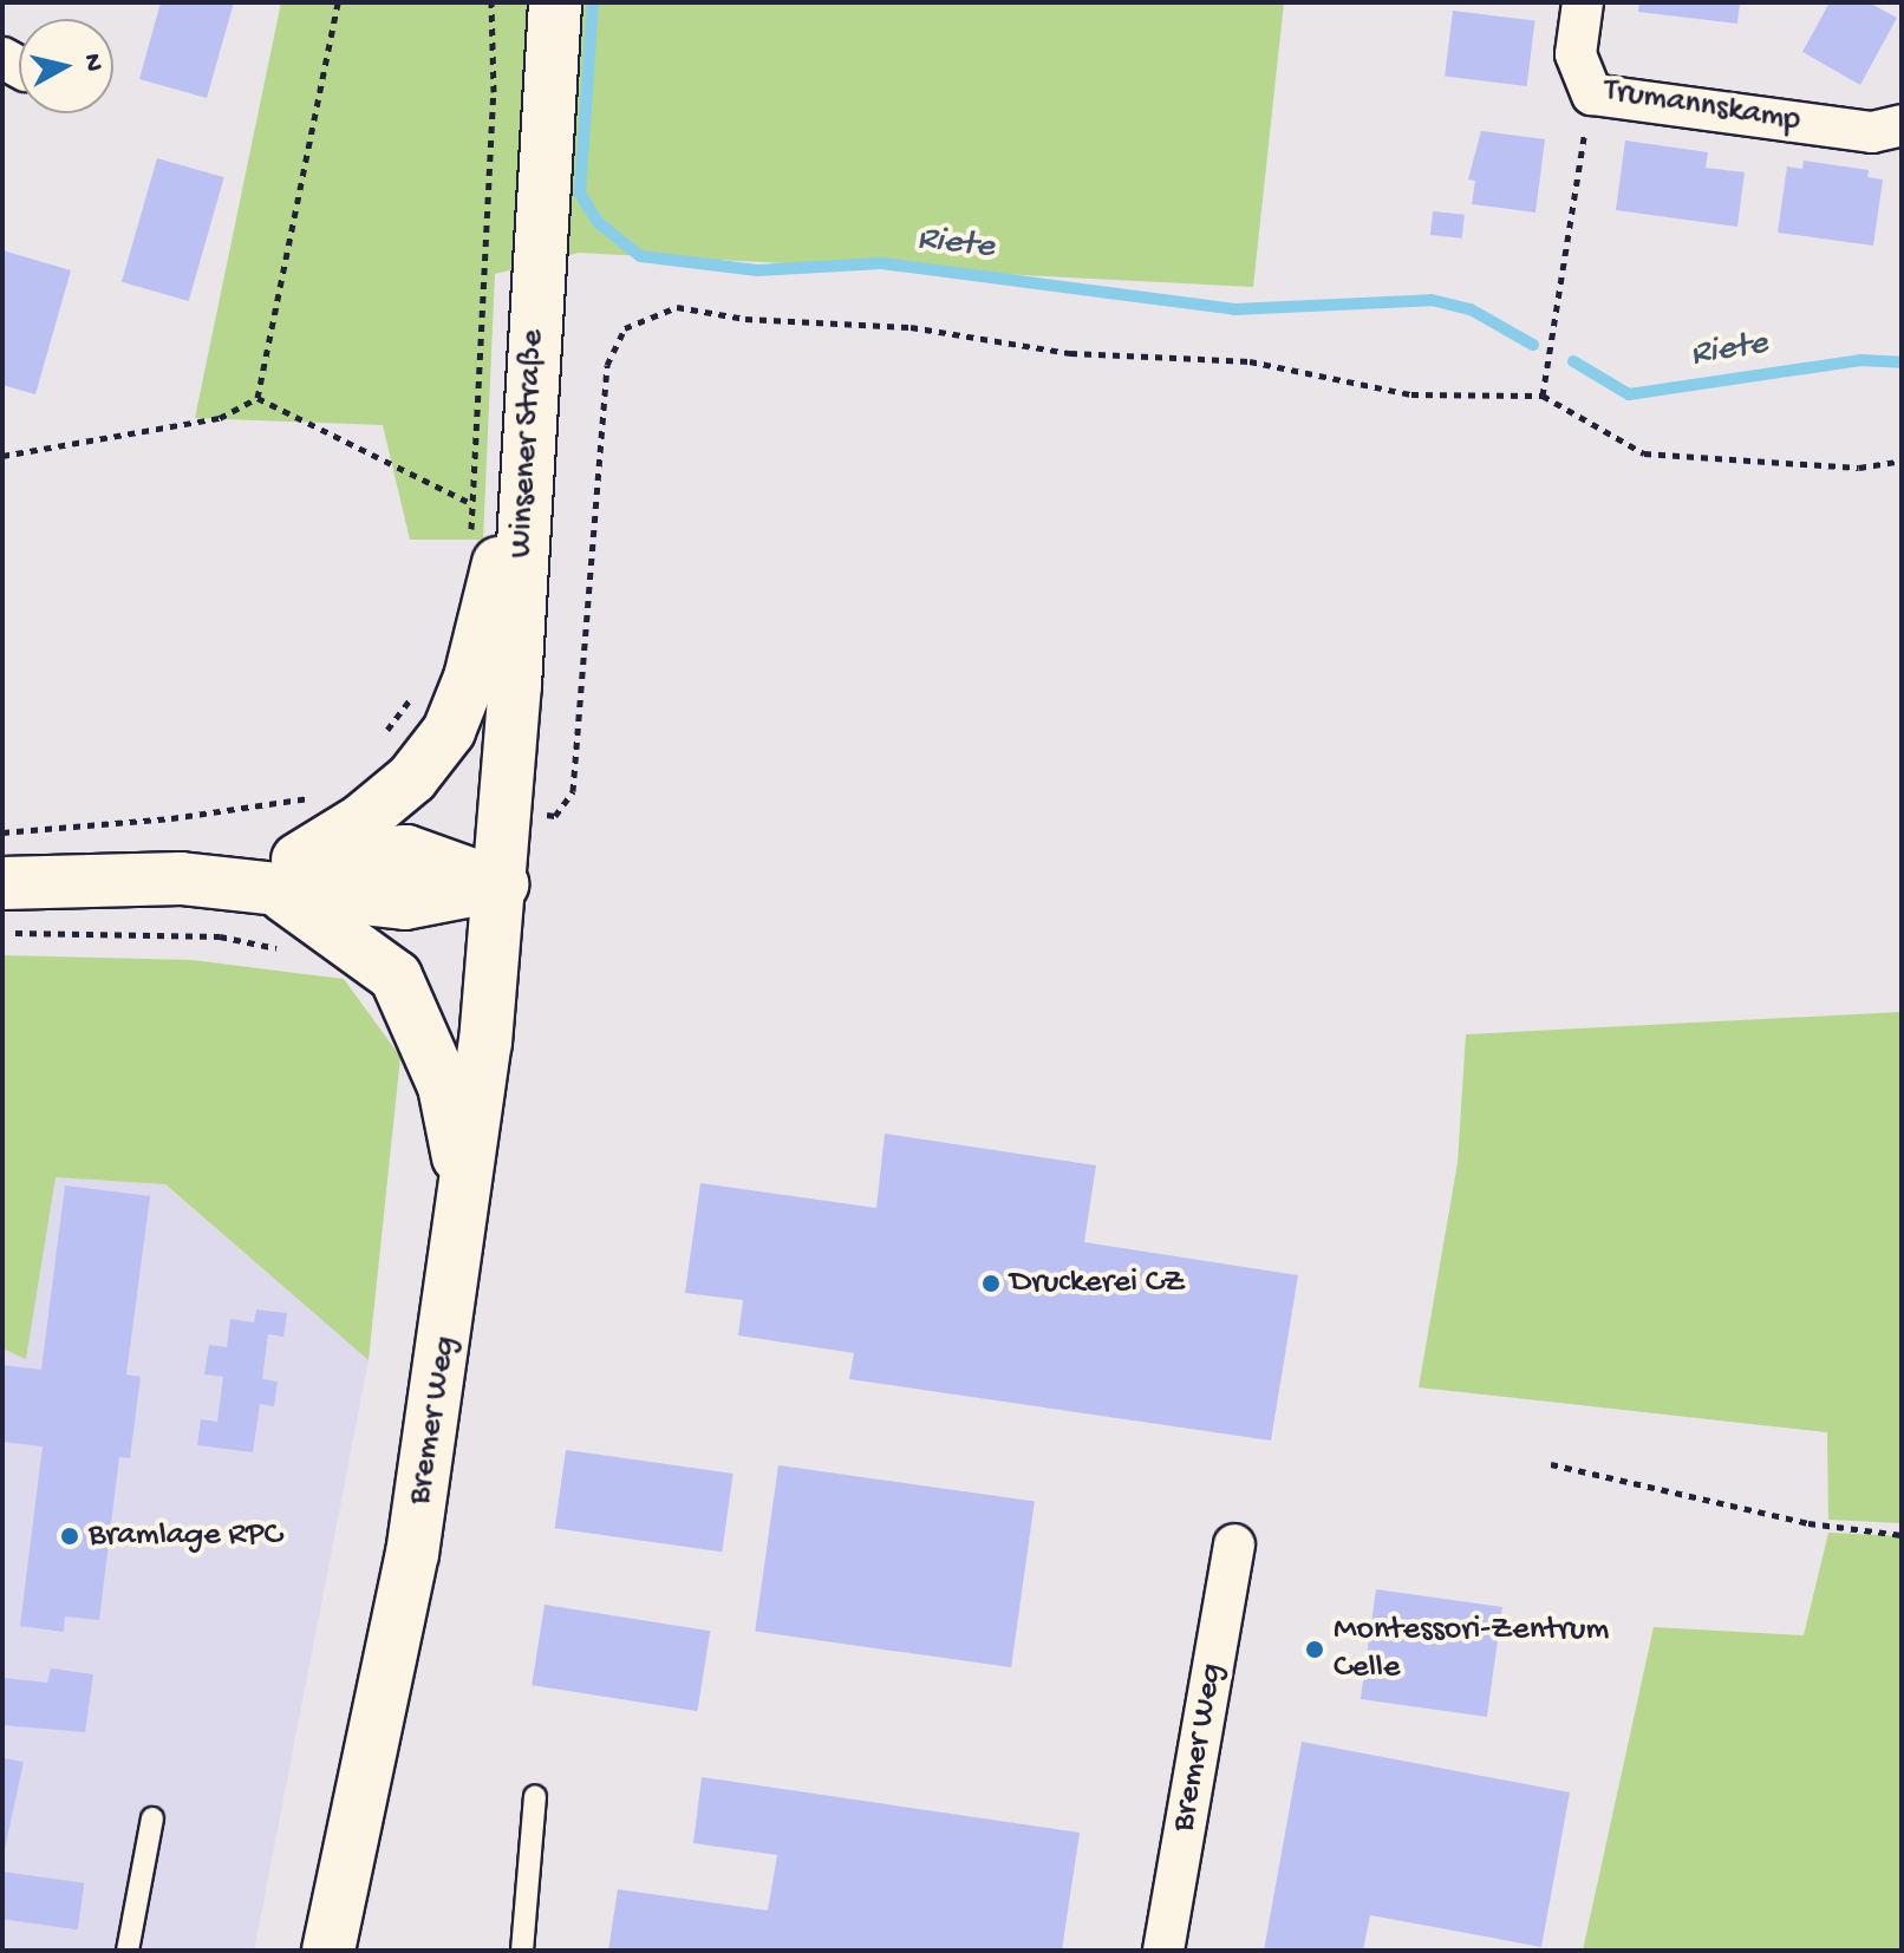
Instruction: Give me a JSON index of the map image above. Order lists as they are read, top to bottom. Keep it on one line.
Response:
{"streets":{"main road":["Winsener Straße","Bremer Weg"],"street":["Trumannskamp"]},"crossings":[["Winsener Straße","Bremer Weg"]],"water":["Riete"],"places":["Druckerei CZ","Bramlage RPC","Montessori-Zentrum Celle"],"north":"right"}
